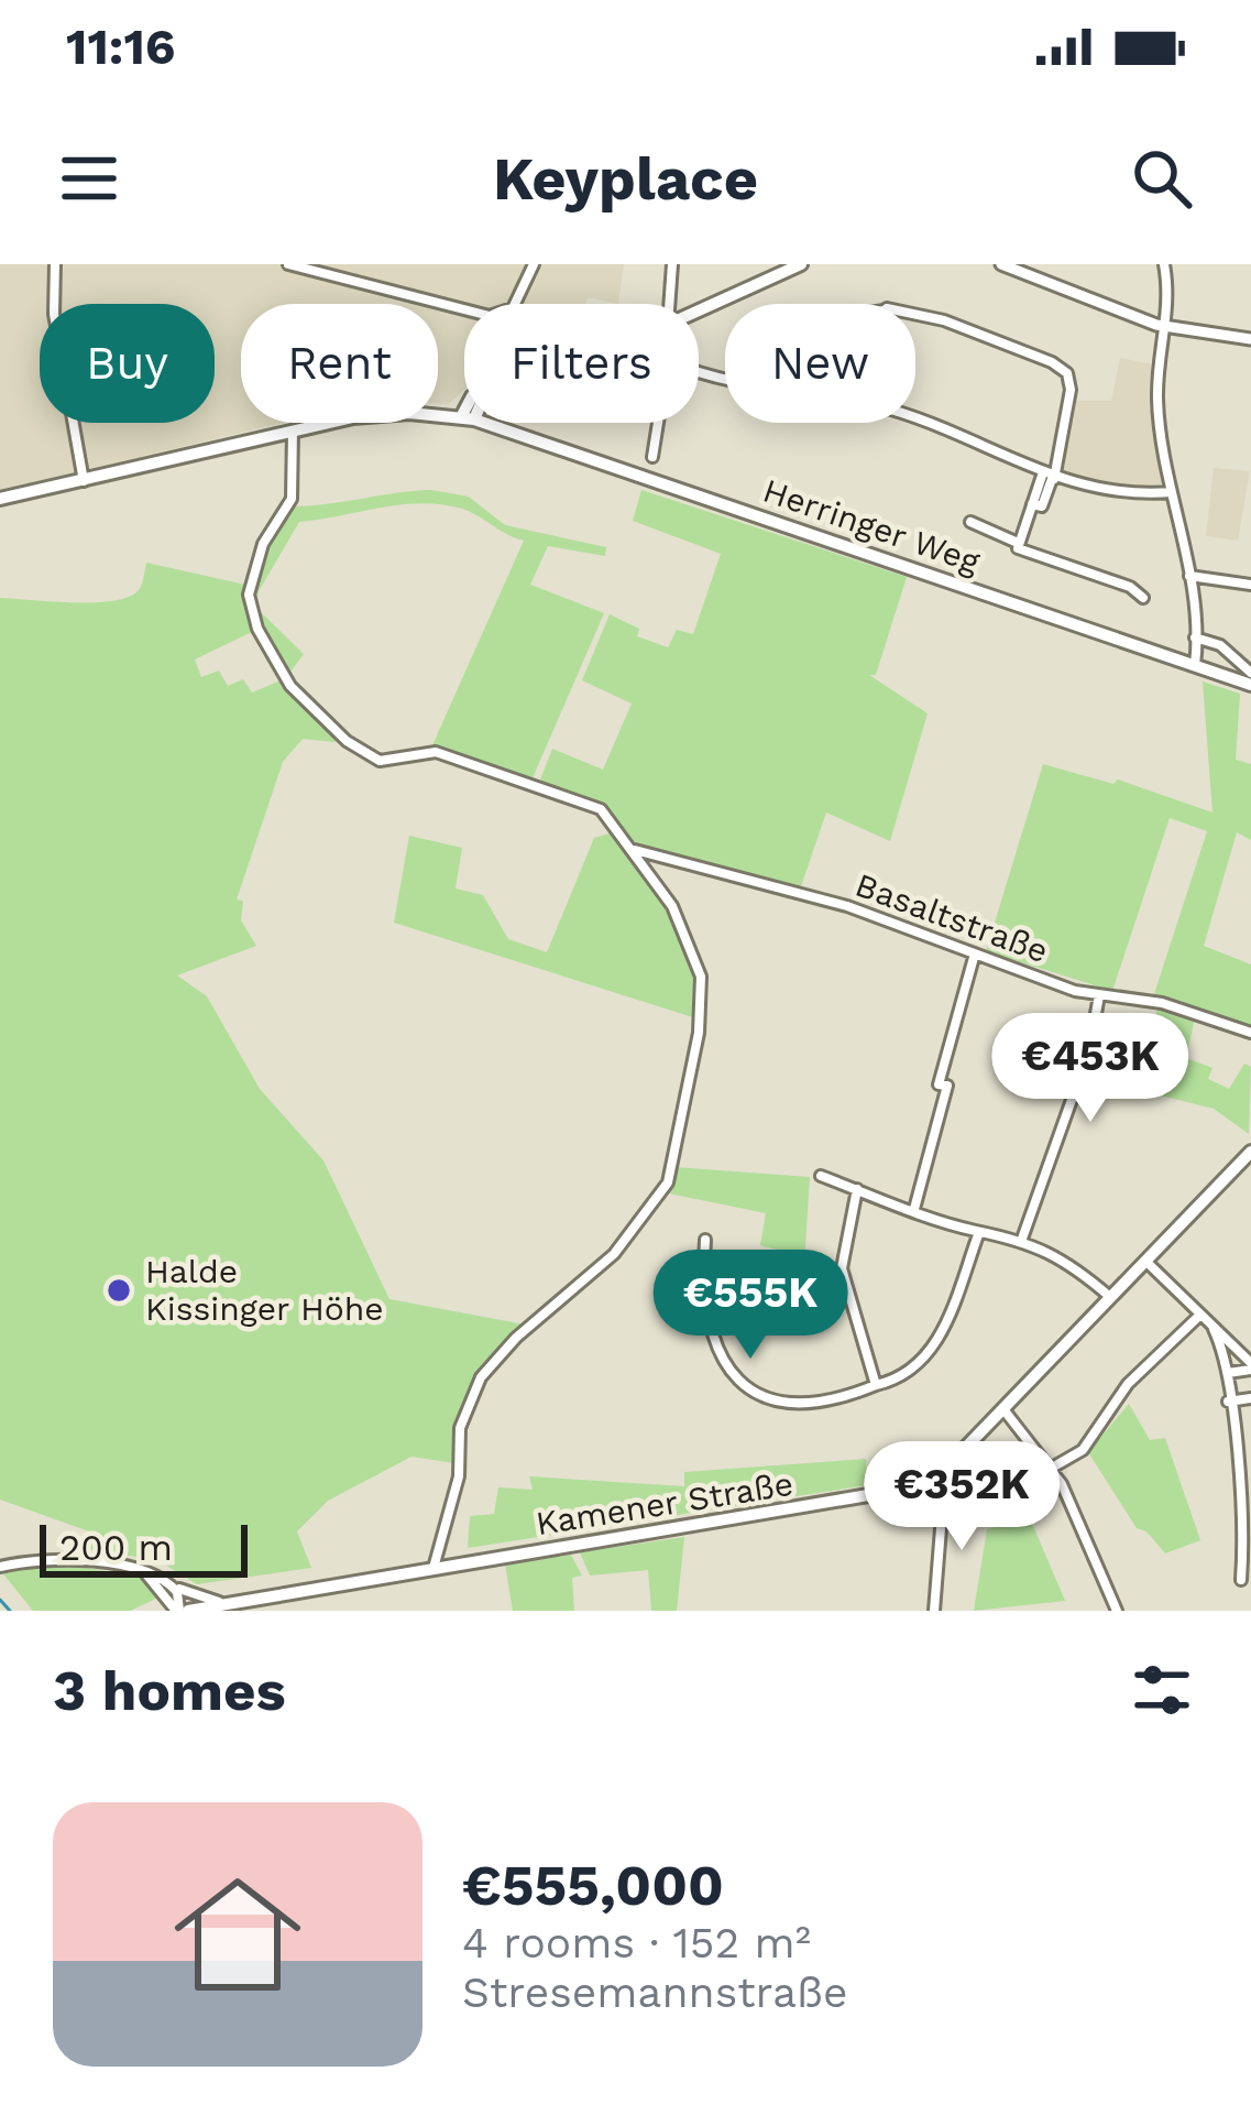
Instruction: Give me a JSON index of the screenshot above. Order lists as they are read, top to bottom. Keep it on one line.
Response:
{"streets":{"main road":["Herringer Weg","Kamener Straße"],"street":["Basaltstraße"]},"places":["Halde Kissinger Höhe"],"scale_bar":"200 m","page":{"status":"11:16","header":"Keyplace","chip":["Buy","Rent","Filters","New"],"price":["€453K","€555K","€352K"],"scale":"200 m","heading":"3 homes","list":[{"name":"€555,000","note":"4 rooms · 152 m² · Stresemannstraße"}]}}
